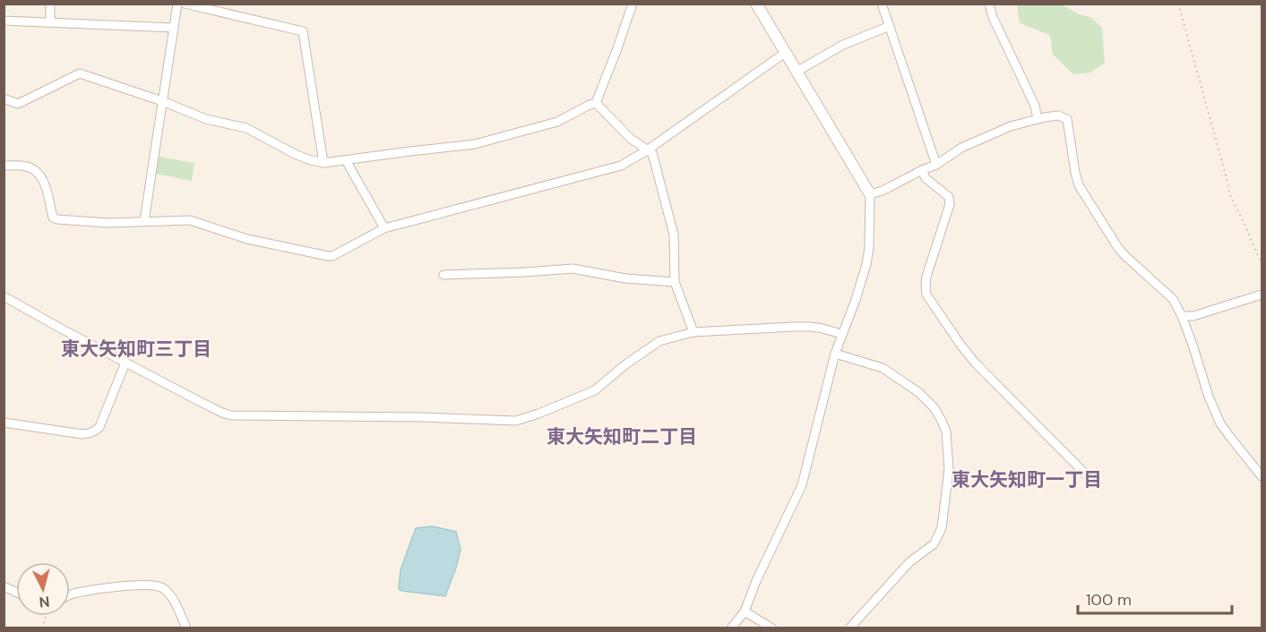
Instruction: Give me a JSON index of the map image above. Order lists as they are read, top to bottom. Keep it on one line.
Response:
{"districts":["東大矢知町三丁目","東大矢知町二丁目","東大矢知町一丁目"],"scale_bar":"100 m","north":"bottom"}
